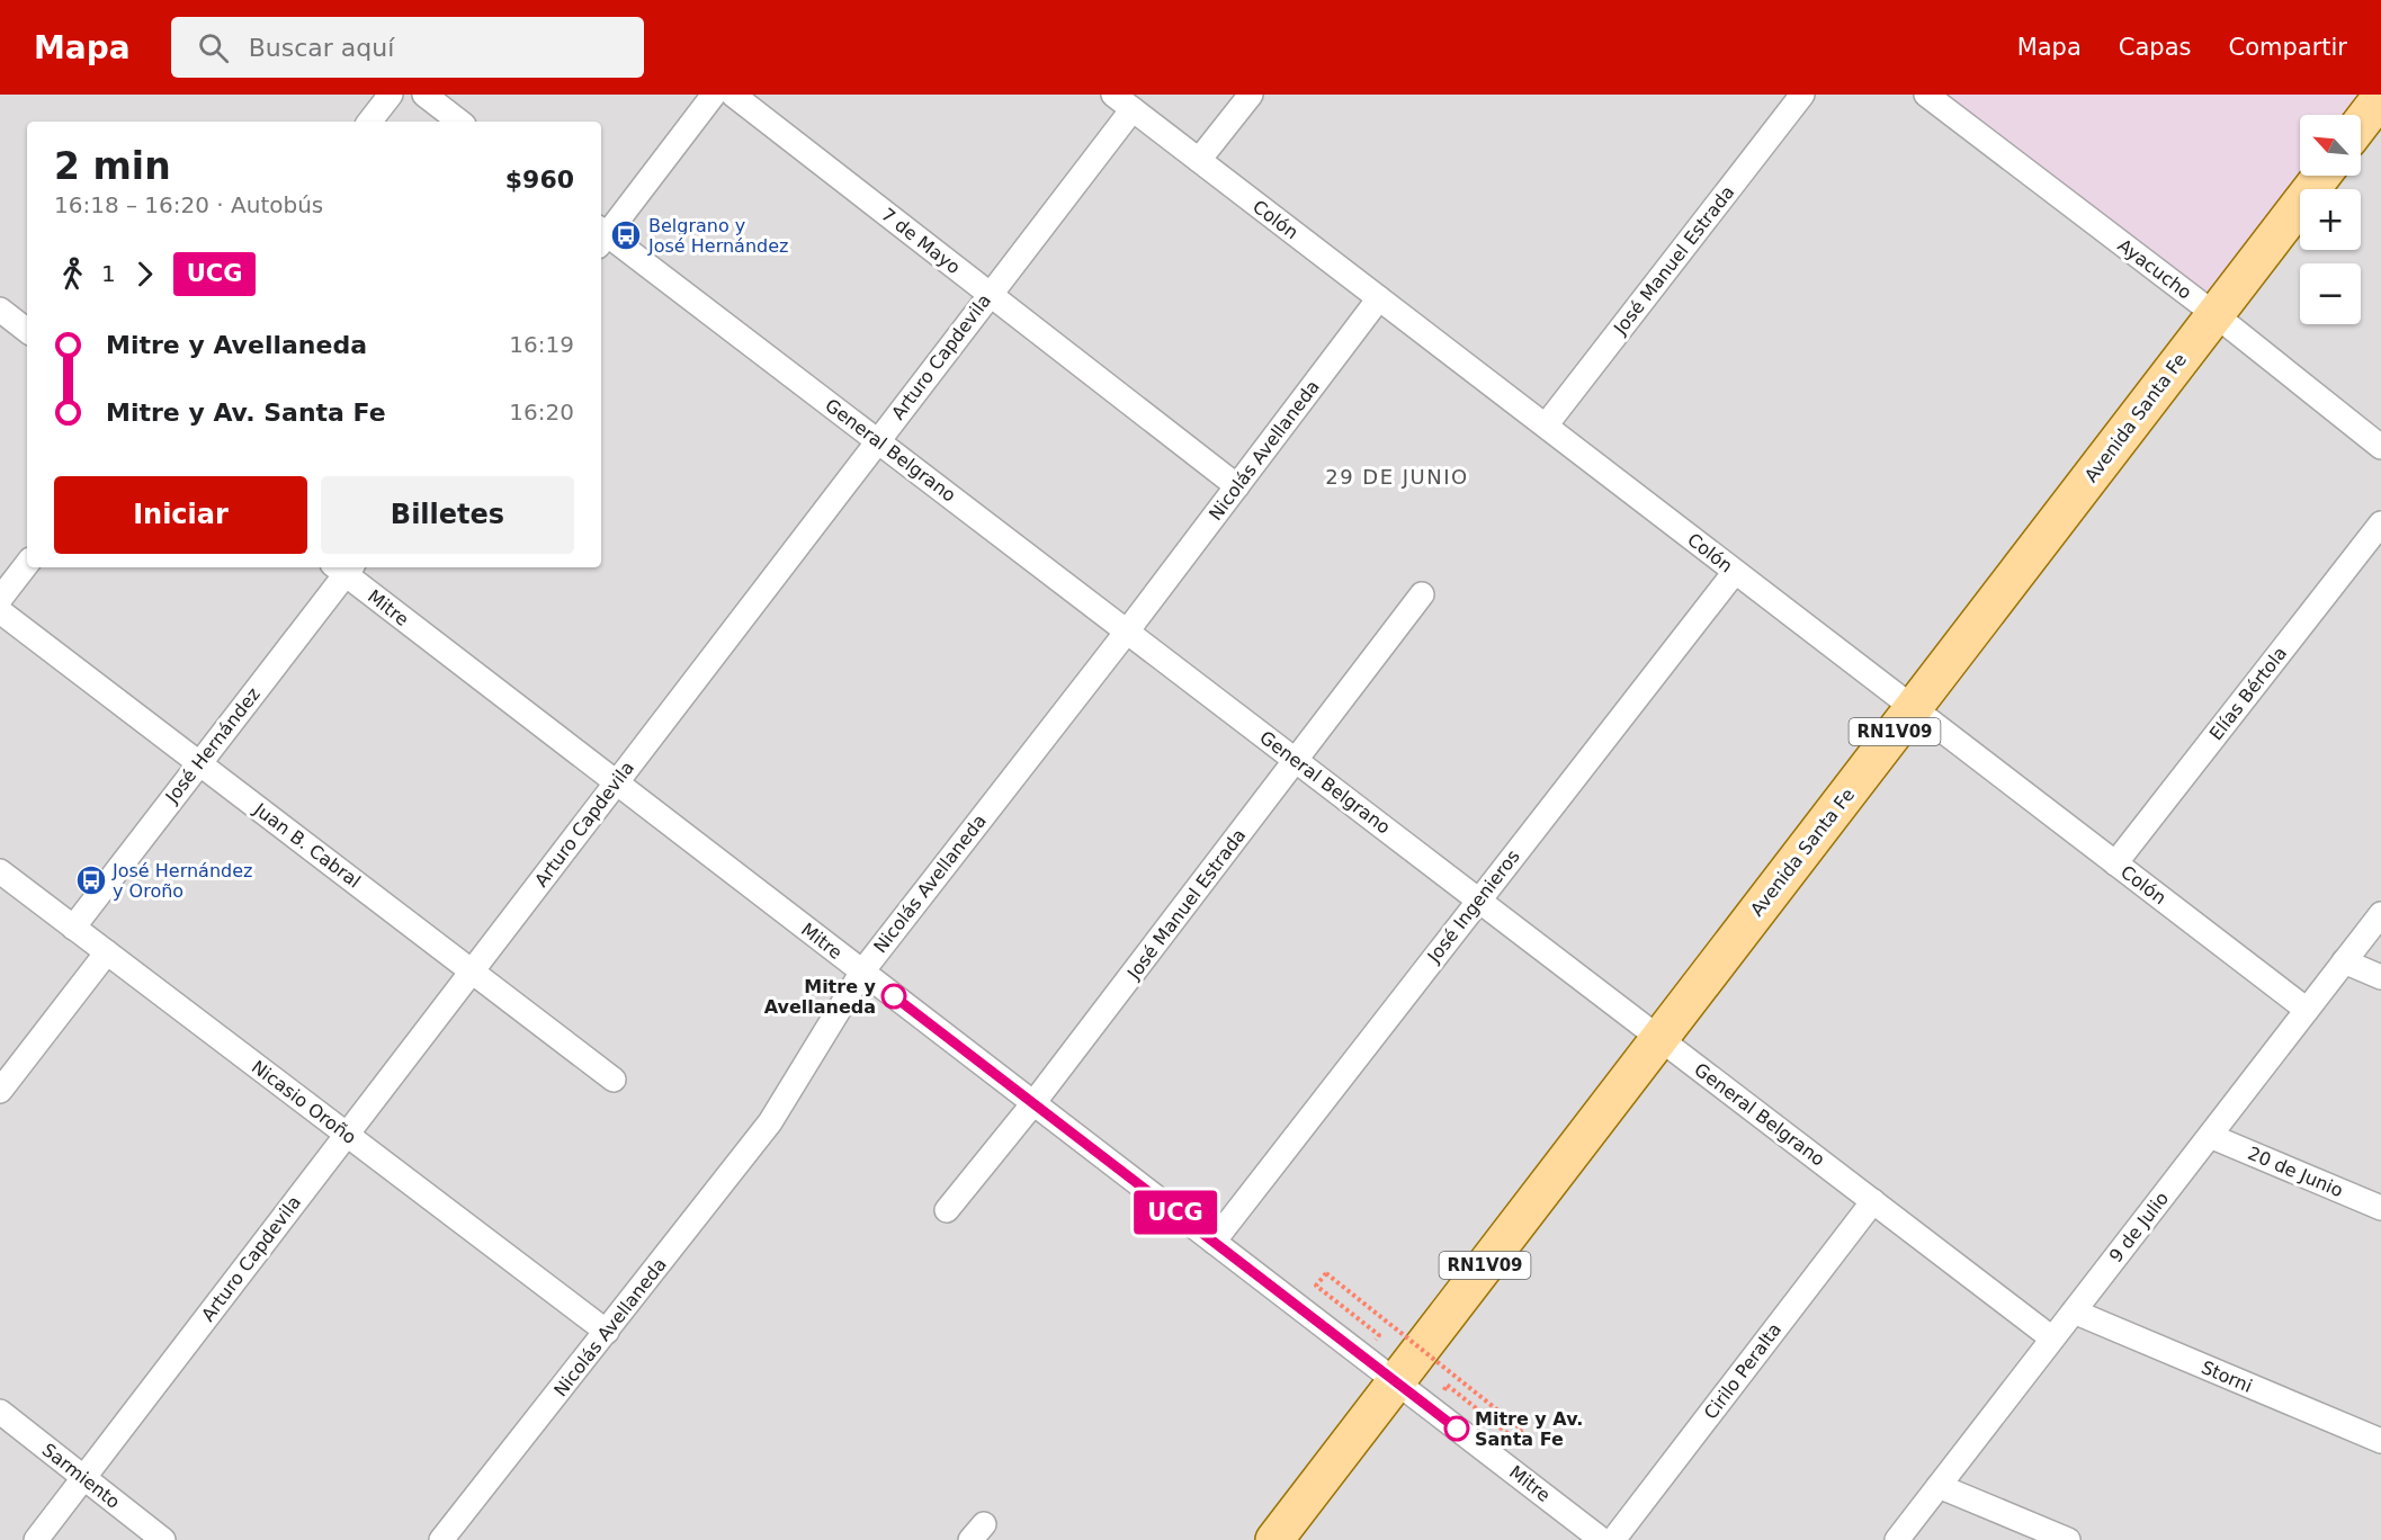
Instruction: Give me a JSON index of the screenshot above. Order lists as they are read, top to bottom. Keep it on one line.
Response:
{"streets":{"main road":["Avenida Santa Fe","RN1V09"],"street":["Colón","7 de Mayo","José Manuel Estrada","Ayacucho","Arturo Capdevila","General Belgrano","Nicolás Avellaneda","Mitre","Elías Bértola","José Hernández","Juan B. Cabral","José Ingenieros","Nicasio Oroño","20 de Junio","9 de Julio","Cirilo Peralta","Storni","Sarmiento"]},"crossings":[["Colón","José Manuel Estrada"],["Colón","Arturo Capdevila"],["Colón","Avenida Santa Fe"],["Colón","Nicolás Avellaneda"],["Colón","Elías Bértola"],["Colón","José Ingenieros"],["Colón","9 de Julio"],["7 de Mayo","Arturo Capdevila"],["7 de Mayo","Nicolás Avellaneda"],["José Manuel Estrada","General Belgrano"],["José Manuel Estrada","Mitre"],["Ayacucho","Avenida Santa Fe"],["Arturo Capdevila","General Belgrano"],["Arturo Capdevila","Mitre"],["Arturo Capdevila","Juan B. Cabral"],["Arturo Capdevila","Nicasio Oroño"],["Arturo Capdevila","Sarmiento"],["Avenida Santa Fe","General Belgrano"],["Avenida Santa Fe","Mitre"],["General Belgrano","Nicolás Avellaneda"],["General Belgrano","José Ingenieros"],["General Belgrano","9 de Julio"],["General Belgrano","Cirilo Peralta"],["Nicolás Avellaneda","Mitre"],["Nicolás Avellaneda","Nicasio Oroño"],["Mitre","José Hernández"],["Mitre","José Ingenieros"],["José Hernández","Juan B. Cabral"],["José Hernández","Nicasio Oroño"],["20 de Junio","9 de Julio"],["9 de Julio","Storni"]],"districts":["29 DE JUNIO"],"places":{"bus stop":["Belgrano y José Hernández","José Hernández y Oroño"],"other":["Mitre y Avellaneda","Mitre y Av. Santa Fe"]},"lines":["bus line UCG"],"north":"top left","page":{"header":"Mapa","search":"Buscar aquí","nav":["Mapa","Capas","Compartir"],"on_map":"UCG","map_buttons":["+","−"],"heading":["2 min","16:18 – 16:20 · Autobús","$960"],"legs":["1","UCG"],"list":[{"name":"Mitre y Avellaneda","value":"16:19"},{"name":"Mitre y Av. Santa Fe","value":"16:20"}],"buttons":["Iniciar","Billetes"]}}
